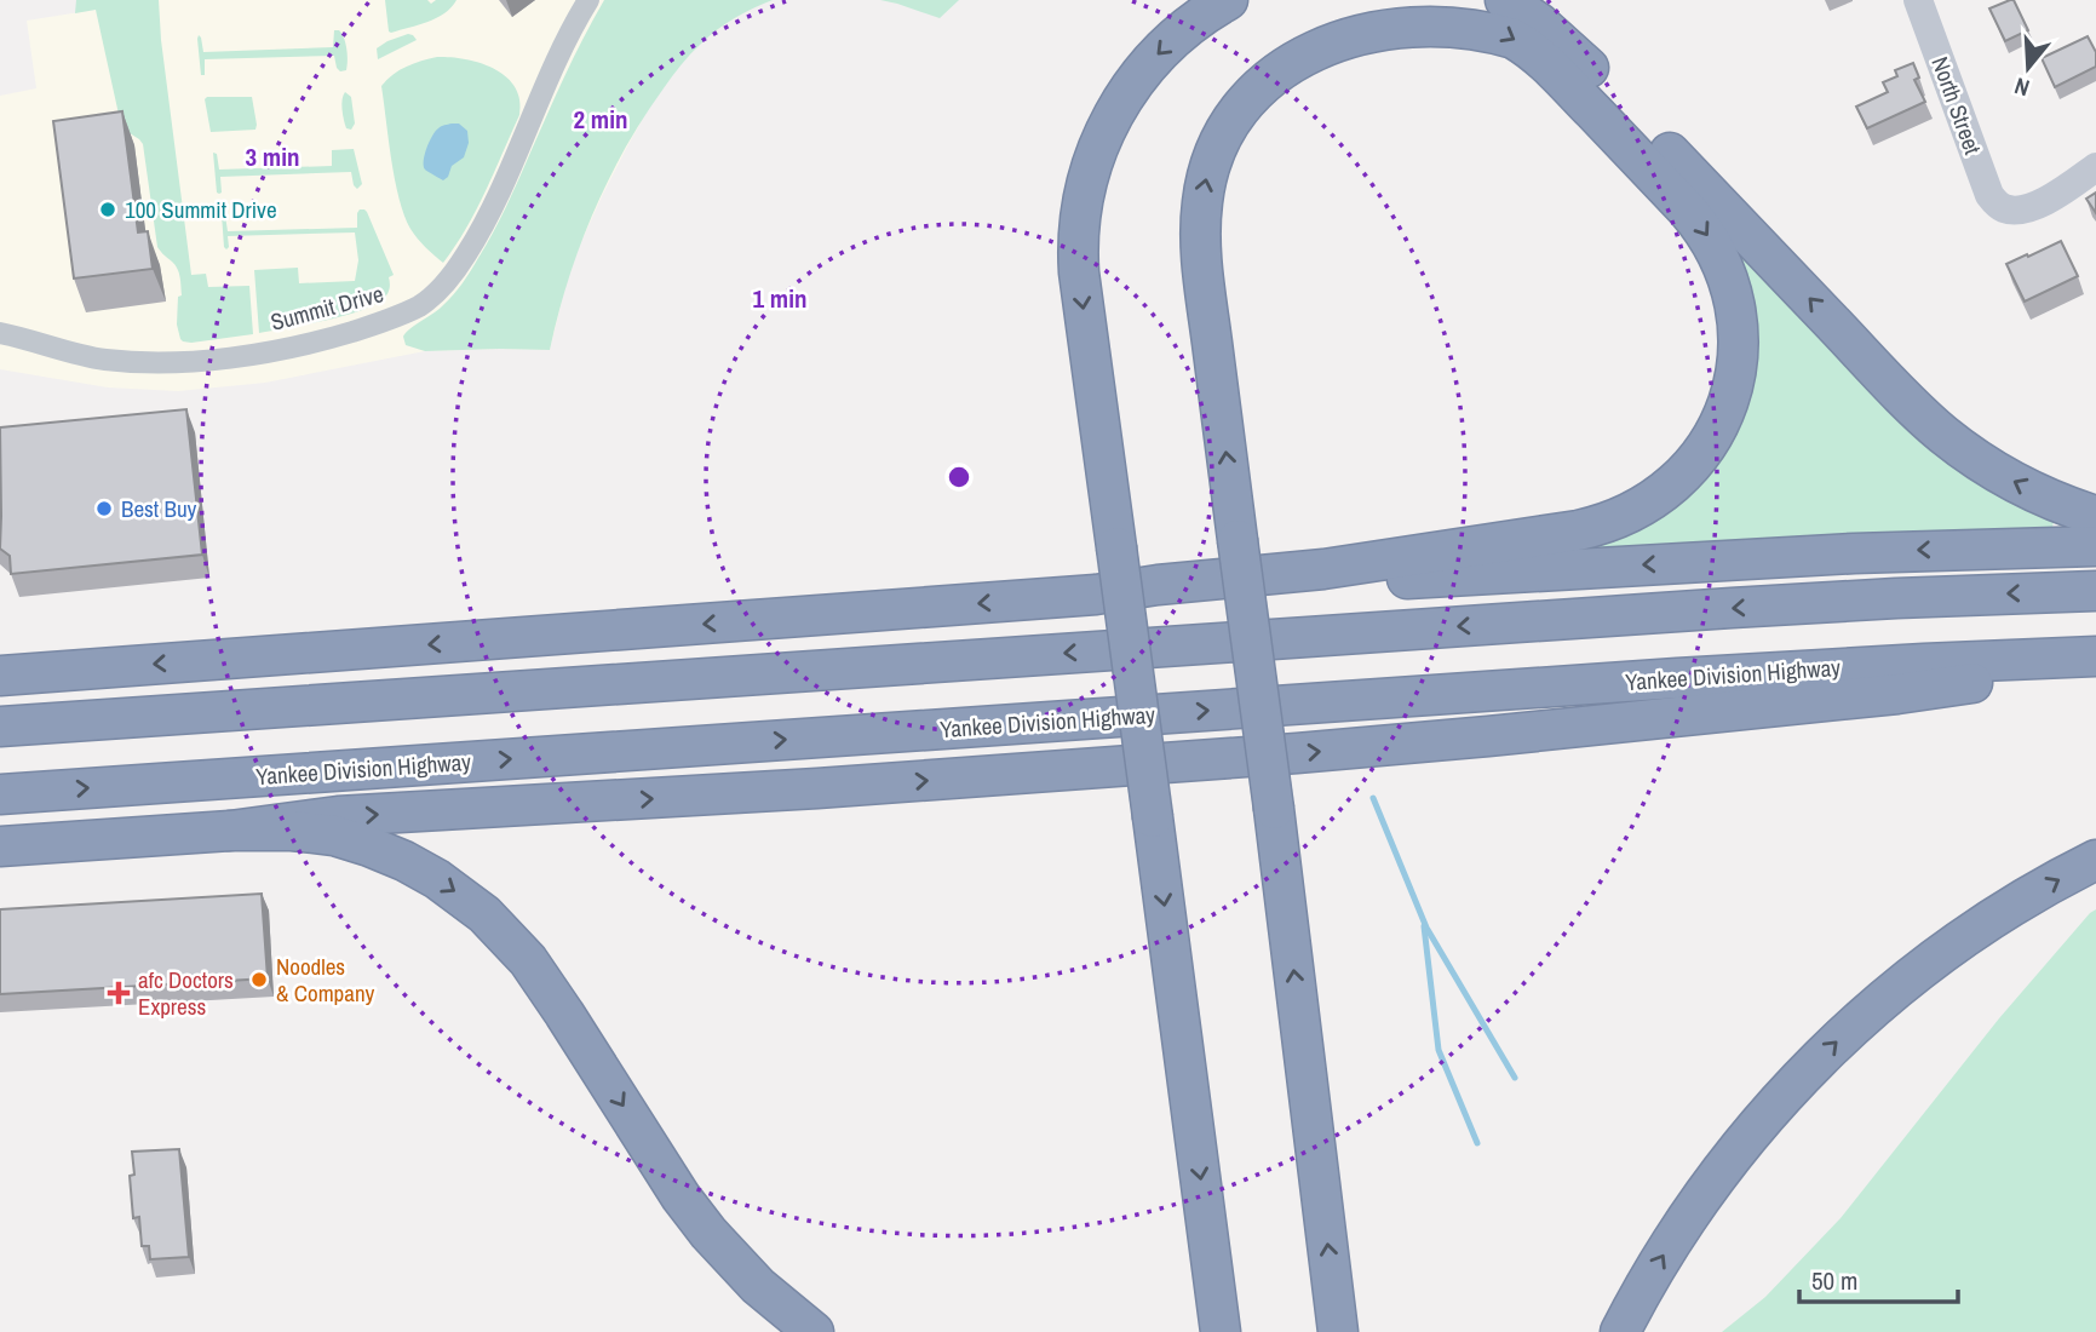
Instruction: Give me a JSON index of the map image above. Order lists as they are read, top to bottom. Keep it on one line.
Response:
{"streets":{"highway":["Yankee Division Highway"],"street":["North Street","Summit Drive"]},"places":{"other":["100 Summit Drive","Best Buy","Noodles & Company"],"health":["afc Doctors Express"]},"scale_bar":"50 m","north":"bottom","rings":["2 min","3 min","1 min"]}
